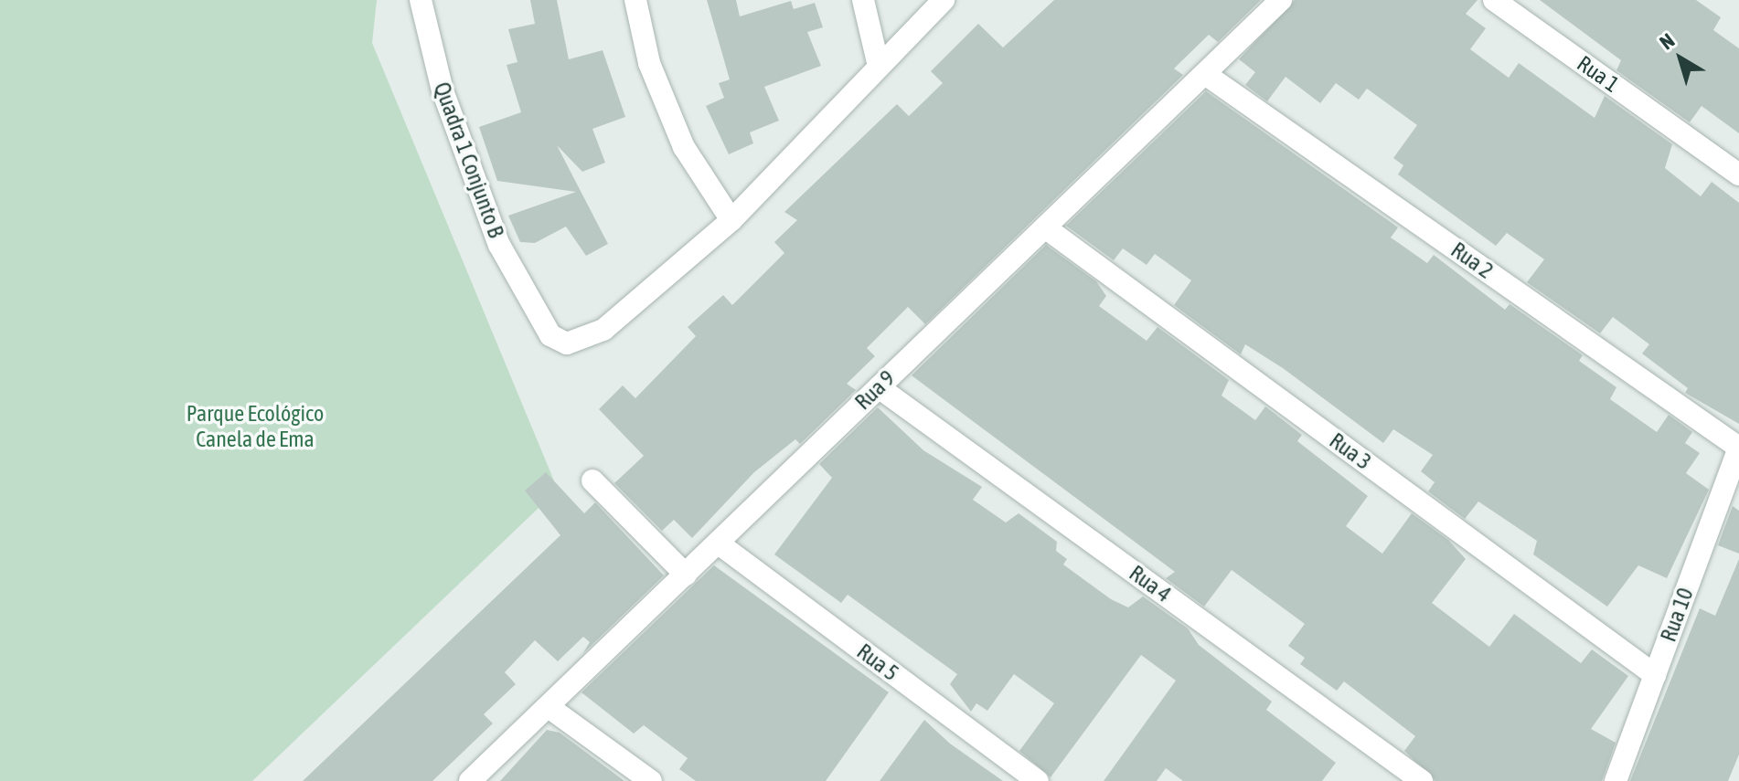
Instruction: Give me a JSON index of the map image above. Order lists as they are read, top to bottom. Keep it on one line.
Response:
{"streets":{"street":["Rua 1","Quadra 1 Conjunto B","Rua 2","Rua 9","Rua 3","Rua 4","Rua 10","Rua 5"]},"crossings":[["Rua 2","Rua 9"],["Rua 2","Rua 10"],["Rua 9","Rua 3"],["Rua 9","Rua 4"],["Rua 9","Rua 5"],["Rua 3","Rua 10"]],"parks":["Parque Ecológico Canela de Ema"],"north":"top left"}
